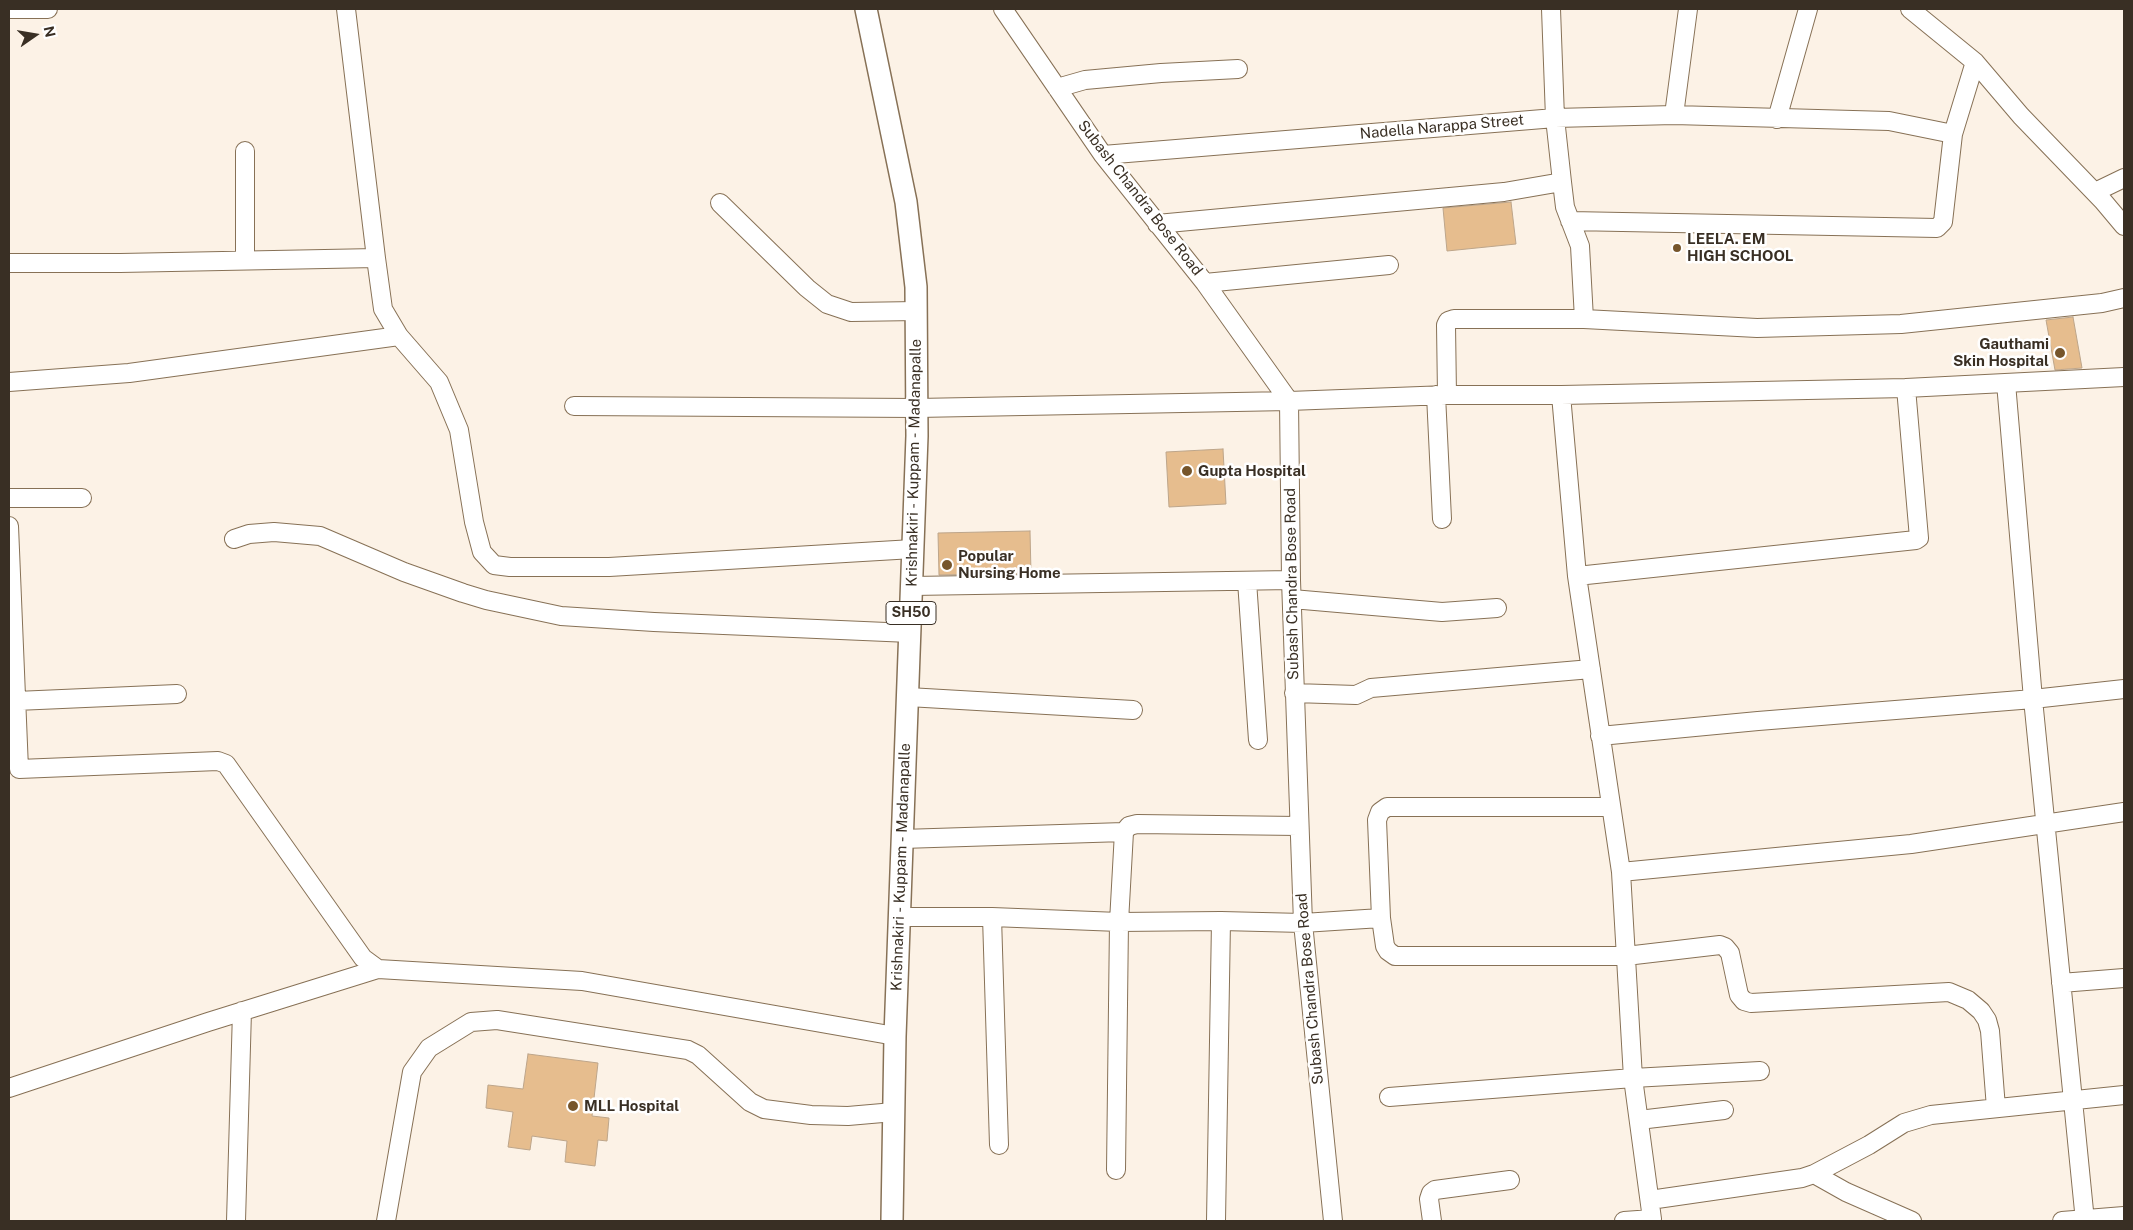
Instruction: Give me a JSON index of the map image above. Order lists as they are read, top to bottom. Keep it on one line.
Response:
{"streets":{"main road":["Krishnakiri - Kuppam - Madanapalle","SH50"],"street":["Nadella Narappa Street","Subash Chandra Bose Road"]},"crossings":[["Nadella Narappa Street","Subash Chandra Bose Road"]],"places":["LEELA. EM HIGH SCHOOL","Gauthami Skin Hospital","Gupta Hospital","Popular Nursing Home","MLL Hospital"],"north":"right"}
